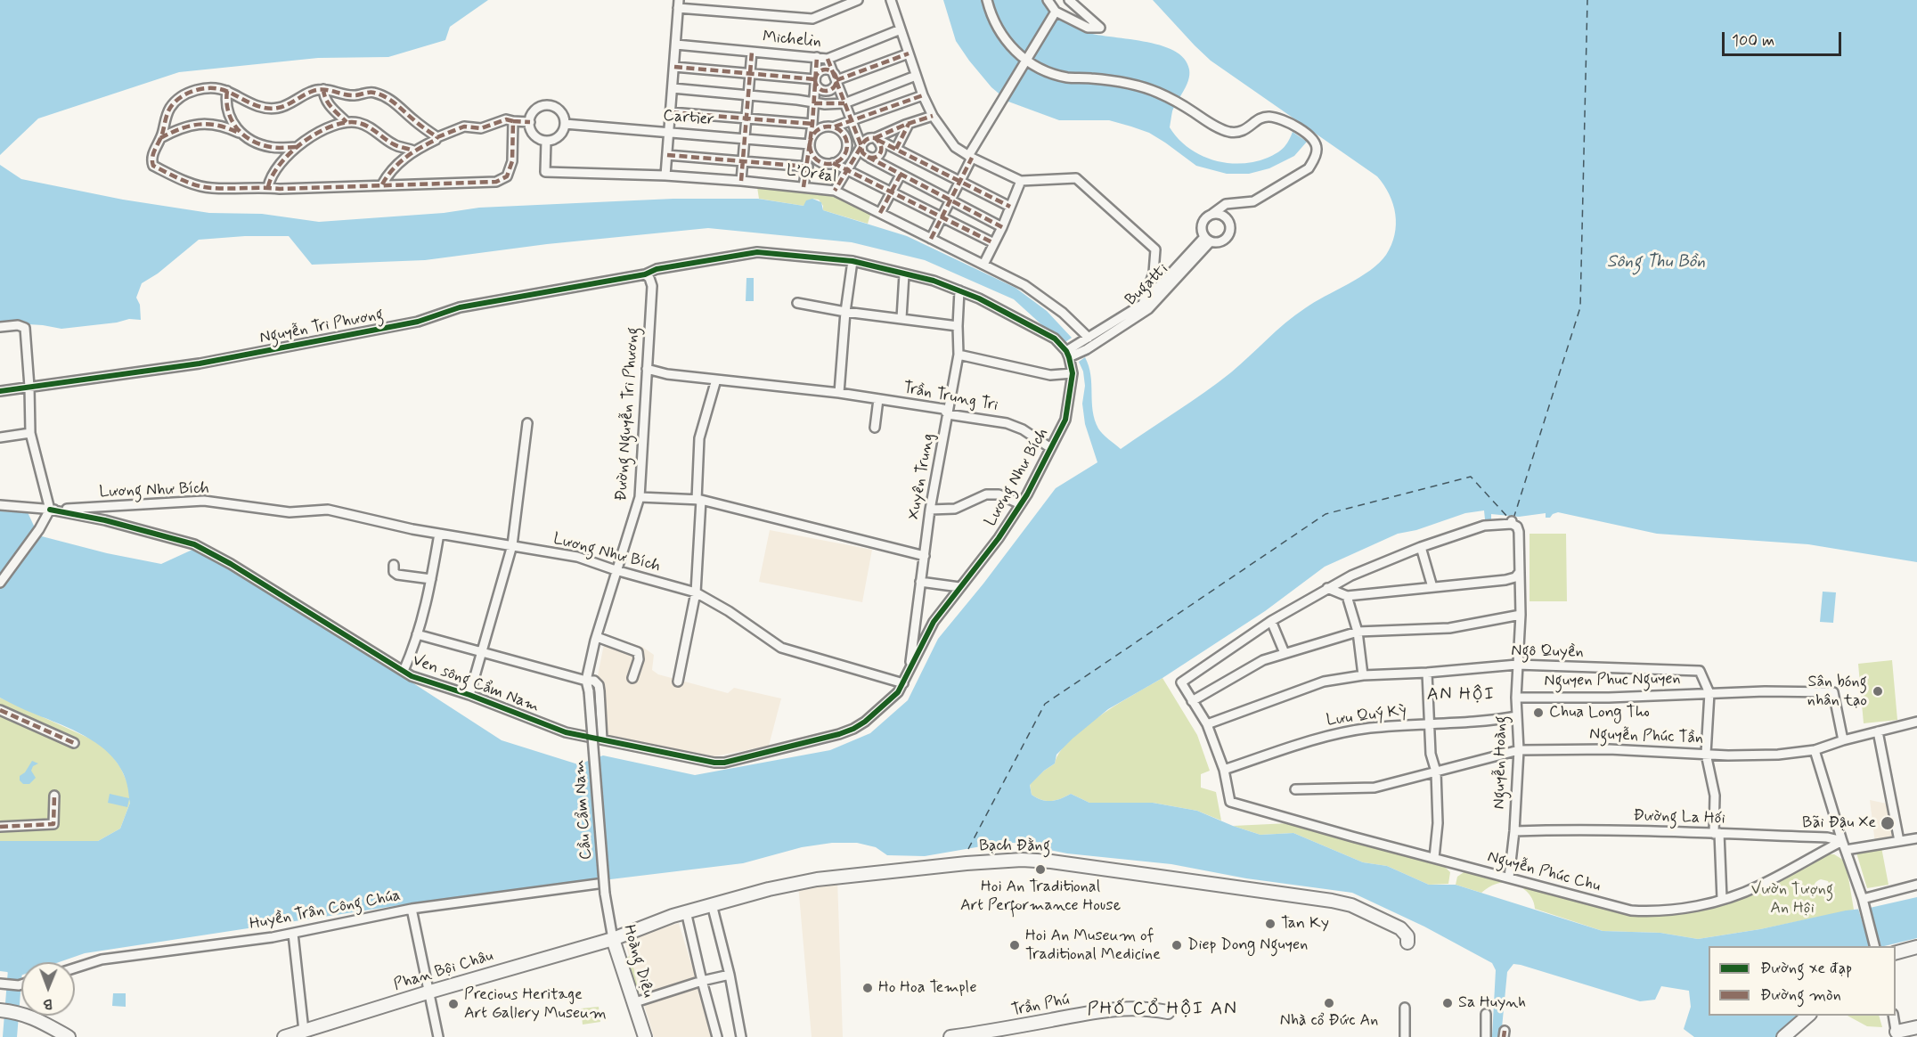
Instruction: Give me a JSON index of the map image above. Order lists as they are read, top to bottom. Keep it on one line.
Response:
{"streets":{"street":["Michelin","Cartier","L’Oréal","Bugatti","Nguyễn Tri Phương","Trần Trung Tri","Đường Nguyễn Tri Phương","Xuyên Trung","Lương Như Bích","Ngô Quyền","Nguyen Phuc Nguyen","Ven sông Cẩm Nam","Lưu Quý Kỳ","Nguyễn Phúc Tần","Nguyễn Hoàng","Cầu Cẩm Nam","Đường La Hối","Bạch Đằng","Nguyễn Phúc Chu","Huyền Trân Công Chúa","Hoàng Diệu","Phan Bội Châu","Trần Phú"]},"crossings":[["Cartier","L’Oréal"],["Bugatti","Lương Như Bích"],["Nguyễn Tri Phương","Đường Nguyễn Tri Phương"],["Trần Trung Tri","Đường Nguyễn Tri Phương"],["Trần Trung Tri","Xuyên Trung"],["Trần Trung Tri","Lương Như Bích"],["Đường Nguyễn Tri Phương","Lương Như Bích"],["Đường Nguyễn Tri Phương","Cầu Cẩm Nam"],["Xuyên Trung","Lương Như Bích"],["Lương Như Bích","Ven sông Cẩm Nam"],["Ngô Quyền","Nguyen Phuc Nguyen"],["Ngô Quyền","Nguyễn Hoàng"],["Nguyen Phuc Nguyen","Nguyễn Hoàng"],["Lưu Quý Kỳ","Nguyễn Hoàng"],["Lưu Quý Kỳ","Nguyễn Phúc Chu"],["Nguyễn Phúc Tần","Nguyễn Hoàng"],["Nguyễn Hoàng","Đường La Hối"],["Nguyễn Hoàng","Nguyễn Phúc Chu"],["Cầu Cẩm Nam","Hoàng Diệu"],["Đường La Hối","Nguyễn Phúc Chu"],["Bạch Đằng","Hoàng Diệu"],["Bạch Đằng","Phan Bội Châu"],["Hoàng Diệu","Phan Bội Châu"]],"districts":["AN HỘI","PHỐ CỔ HỘI AN"],"water":["Sông Thu Bồn"],"parks":["Vườn Tượng An Hội"],"places":["Sân bóng nhân tạo","Chua Long Tho","Bãi Đậu Xe","Hoi An Traditional Art Performance House","Tan Ky","Hoi An Museum of Traditional Medicine","Diep Dong Nguyen","Ho Hoa Temple","Nhà cổ Đức An","Sa Huynh","Precious Heritage Art Gallery Museum"],"legend":["Đường xe đạp","Đường mòn"],"scale_bar":"100 m","north":"bottom"}
